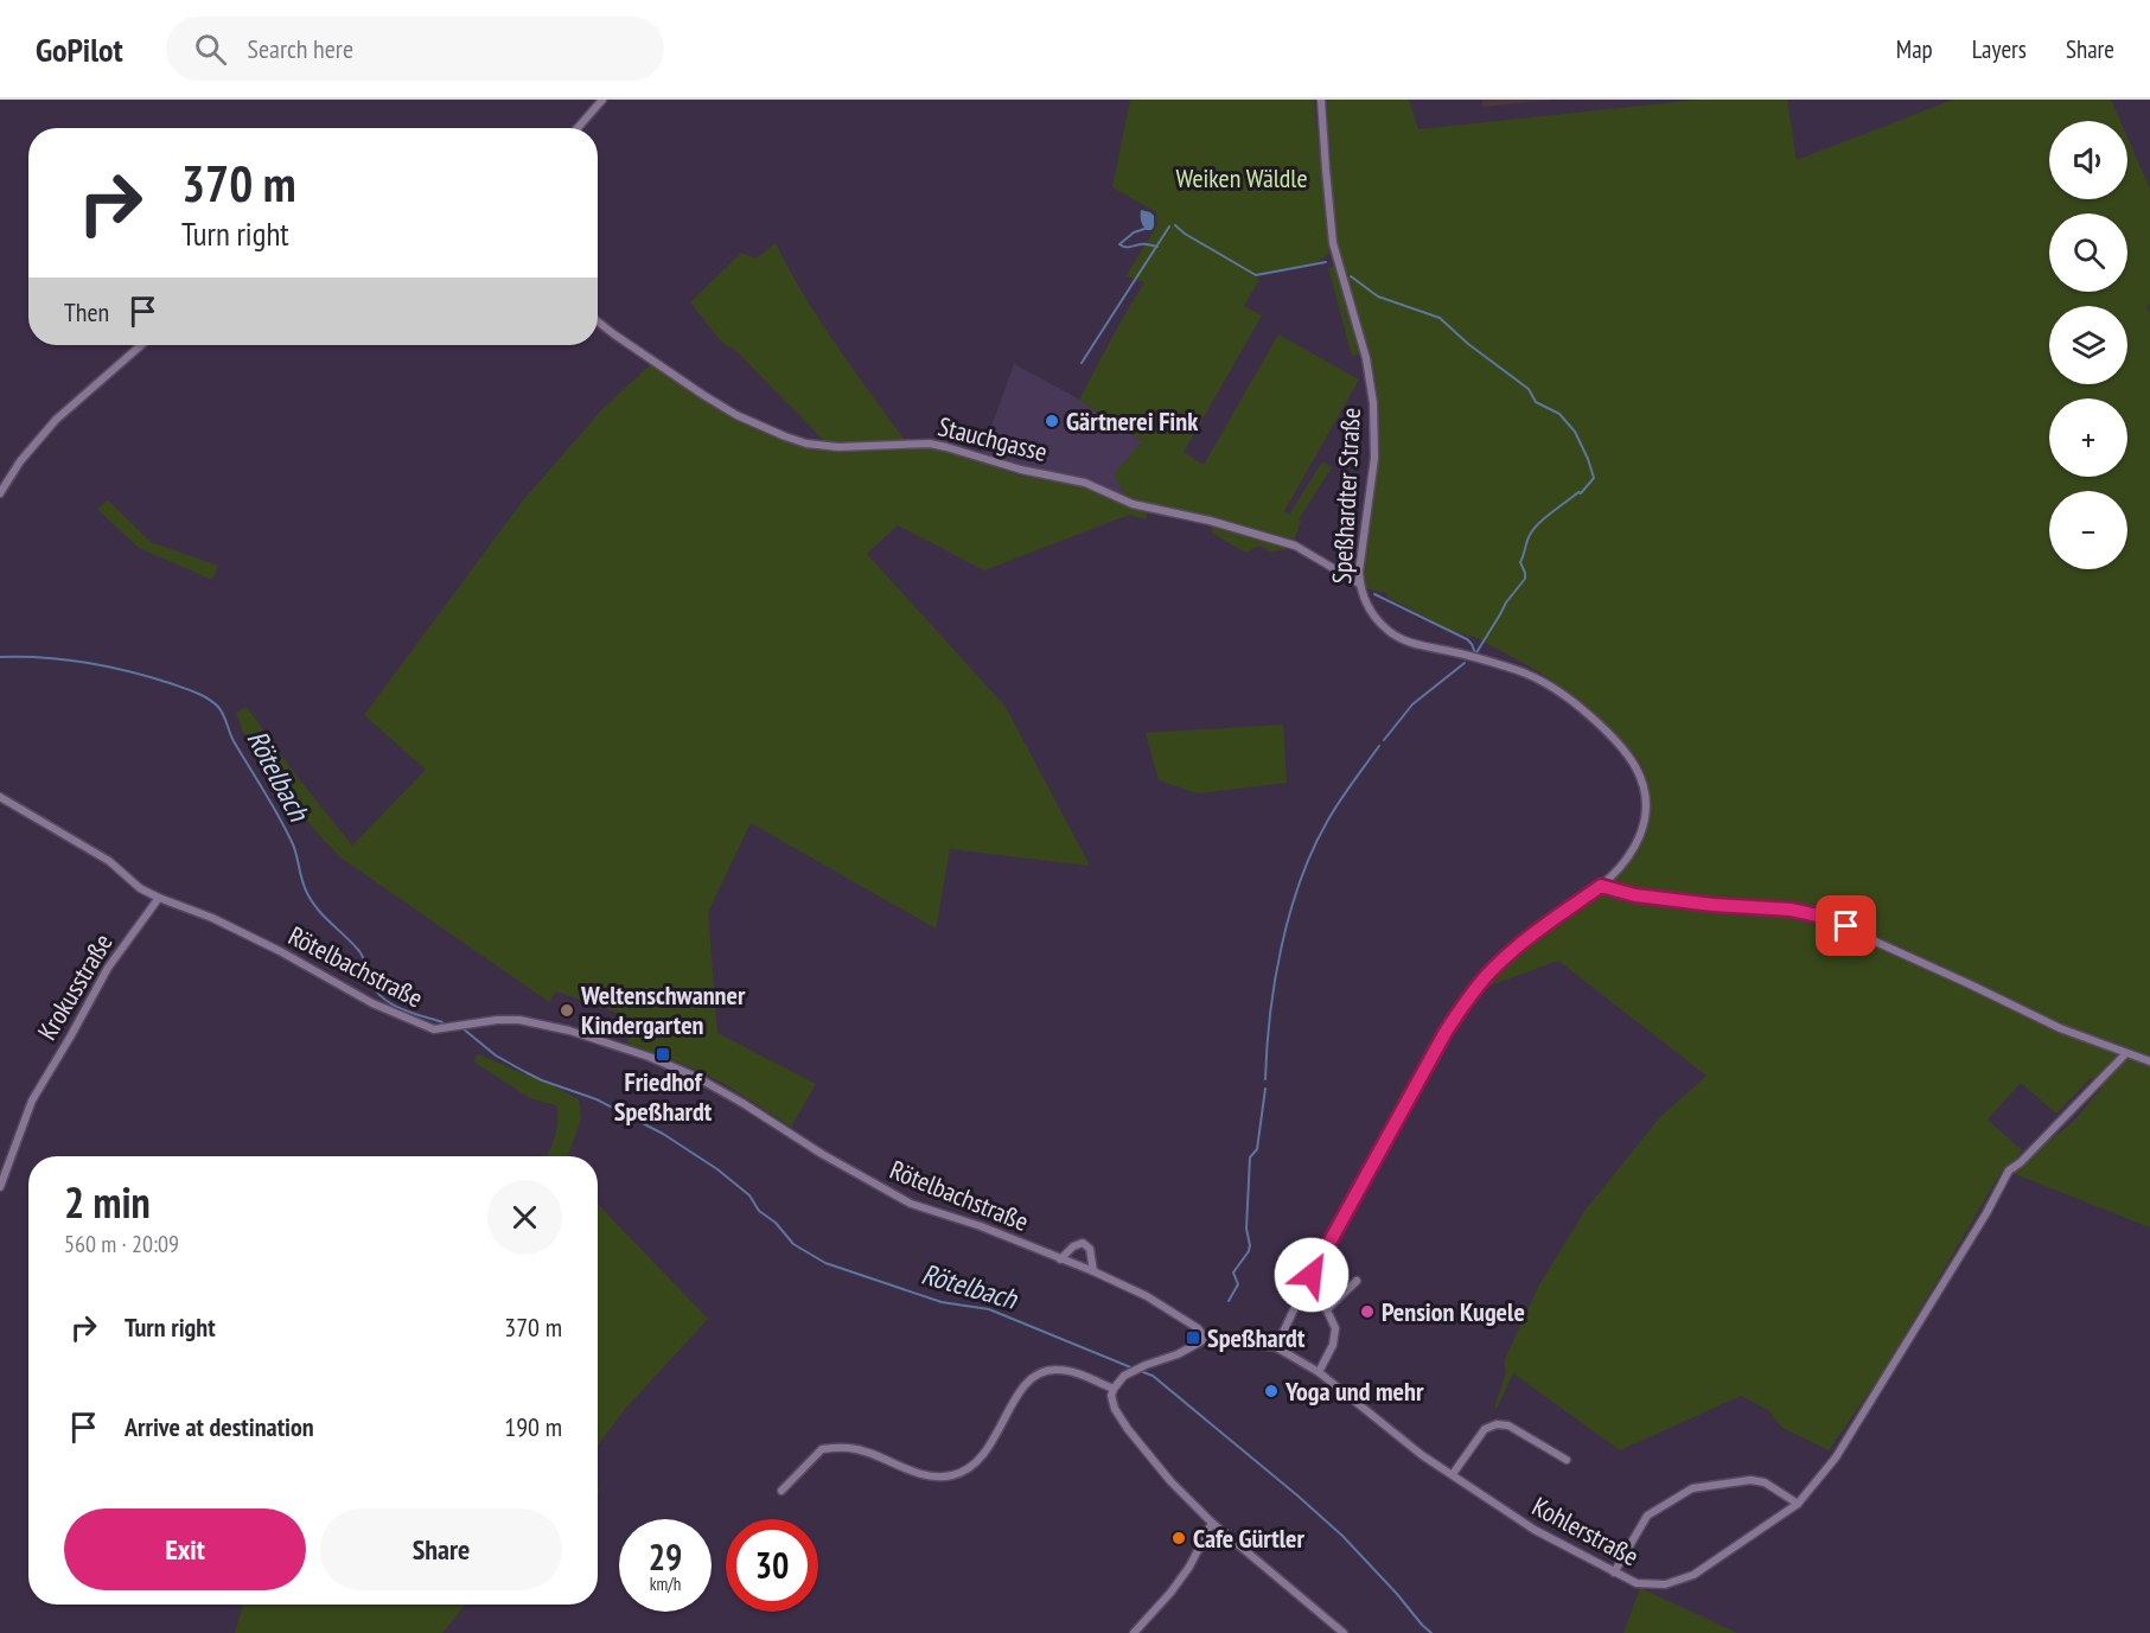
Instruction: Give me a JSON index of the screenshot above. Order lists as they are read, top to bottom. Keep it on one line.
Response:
{"streets":{"street":["Stauchgasse","Speßhardter Straße","Rötelbachstraße","Krokusstraße","Kohlerstraße"]},"crossings":[["Stauchgasse","Speßhardter Straße"],["Rötelbachstraße","Krokusstraße"]],"water":["Rötelbach"],"parks":["Weiken Wäldle"],"places":{"other":["Gärtnerei Fink","Weltenschwanner Kindergarten","Pension Kugele","Yoga und mehr","Cafe Gürtler"],"transit":["Friedhof Speßhardt","Speßhardt"]},"page":{"header":"GoPilot","search":"Search here","nav":["Map","Layers","Share"],"map_buttons":["+","−"],"turn":["370 m","Turn right"],"then":"Then","heading":["2 min","560 m · 20:09"],"list":[{"name":"Turn right","value":"370 m"},{"name":"Arrive at destination","value":"190 m"}],"buttons":["Exit","Share"],"speed":"29 km/h","limit":"30"}}
